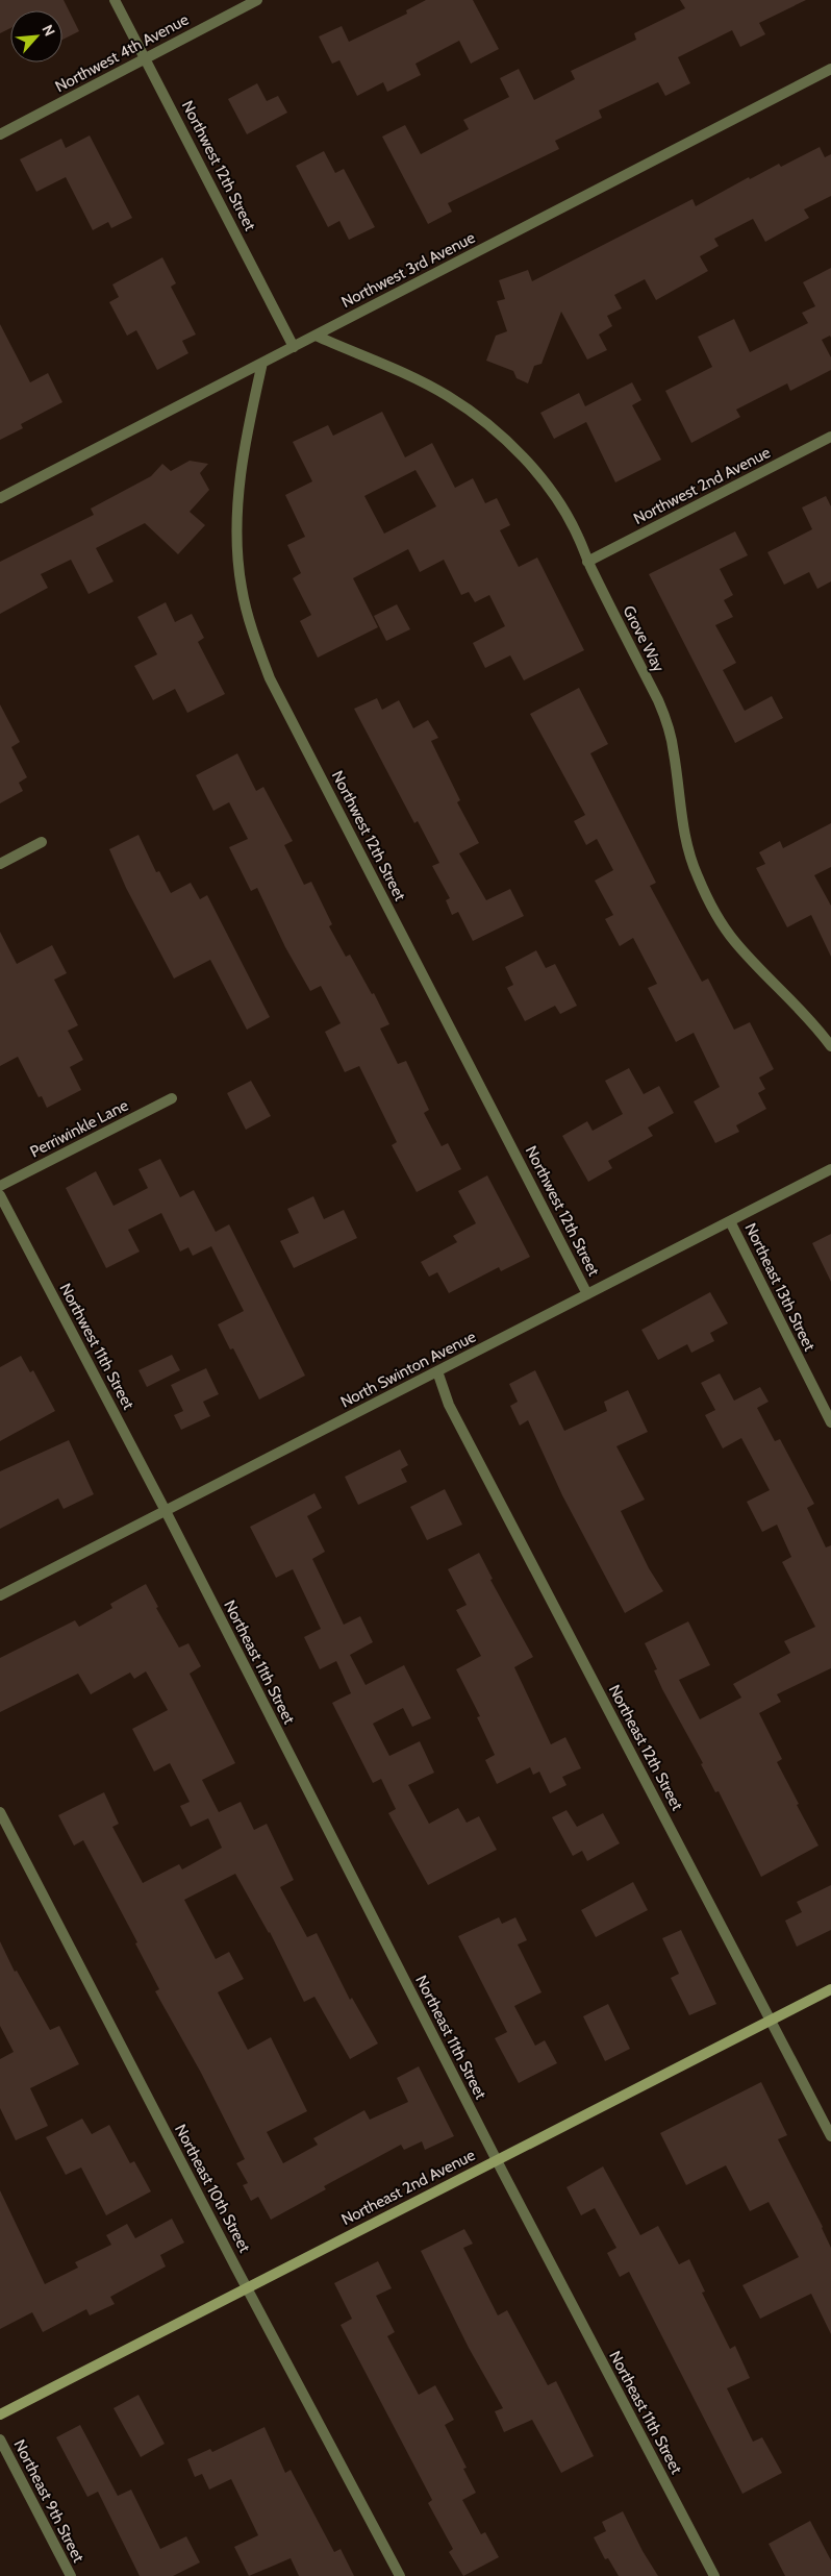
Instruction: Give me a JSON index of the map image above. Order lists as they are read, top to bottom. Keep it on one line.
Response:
{"streets":{"street":["Northwest 4th Avenue","Northwest 12th Street","Northwest 3rd Avenue","Northwest 2nd Avenue","Grove Way","Perriwinkle Lane","Northeast 13th Street","Northwest 11th Street","North Swinton Avenue","Northeast 11th Street","Northeast 12th Street","Northeast 2nd Avenue","Northeast 10th Street","Northeast 9th Street"]},"crossings":[["Northwest 4th Avenue","Northwest 12th Street"],["Northwest 12th Street","Northwest 3rd Avenue"],["Northwest 12th Street","North Swinton Avenue"],["Northwest 3rd Avenue","Grove Way"],["Northwest 2nd Avenue","Grove Way"],["Northeast 13th Street","North Swinton Avenue"],["Northwest 11th Street","North Swinton Avenue"],["Northwest 11th Street","Northeast 11th Street"],["North Swinton Avenue","Northeast 11th Street"],["North Swinton Avenue","Northeast 12th Street"],["Northeast 11th Street","Northeast 2nd Avenue"],["Northeast 12th Street","Northeast 2nd Avenue"],["Northeast 2nd Avenue","Northeast 10th Street"]],"north":"top right"}
